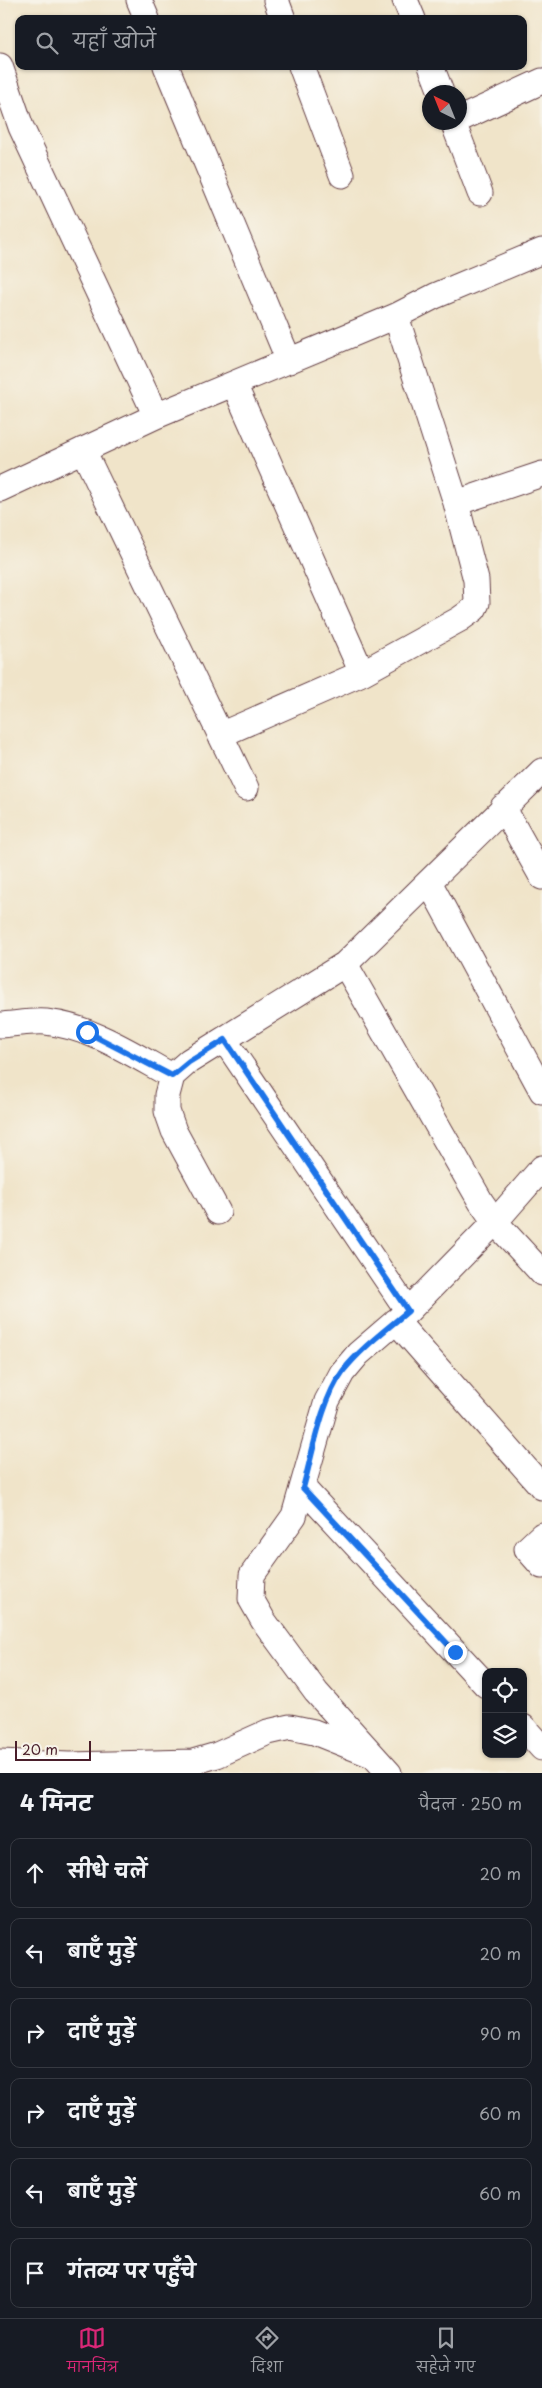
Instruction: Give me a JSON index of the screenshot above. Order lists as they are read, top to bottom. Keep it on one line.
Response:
{"scale_bar":"20 m","north":"top left","page":{"search":"यहाँ खोजें","scale":"20 m","heading":["4 मिनट","पैदल · 250 m"],"list":[["सीधे चलें","20 m"],["बाएँ मुड़ें","20 m"],["दाएँ मुड़ें","90 m"],["दाएँ मुड़ें","60 m"],["बाएँ मुड़ें","60 m"],"गंतव्य पर पहुँचे"],"nav":["मानचित्र","दिशा","सहेजे गए"]}}
